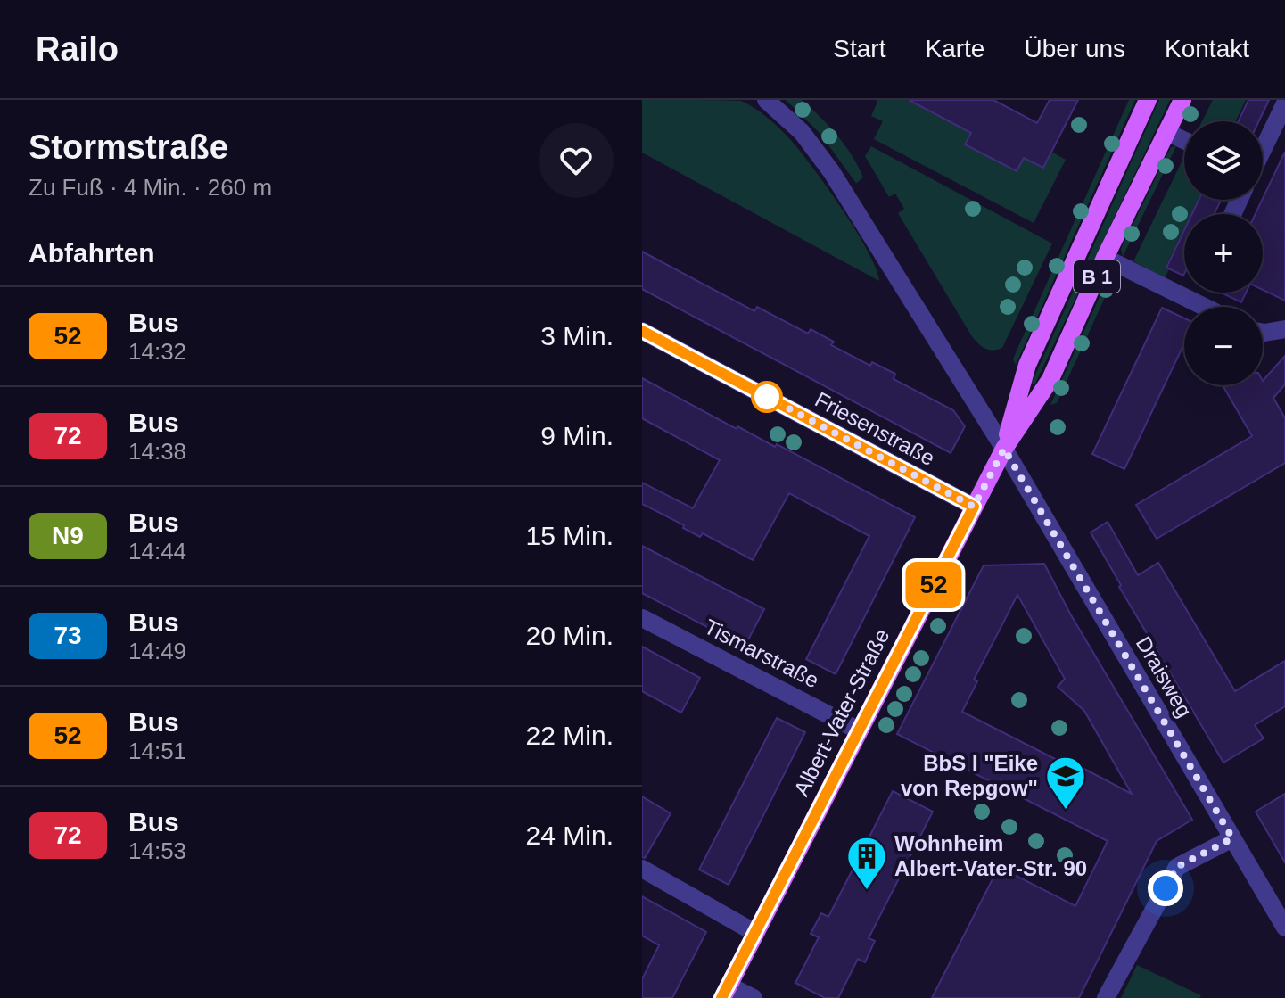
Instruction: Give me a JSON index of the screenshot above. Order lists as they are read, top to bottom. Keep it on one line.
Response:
{"streets":{"main road":["B 1","Albert-Vater-Straße"],"street":["Friesenstraße","Tismarstraße","Draisweg"]},"crossings":[["Friesenstraße","Albert-Vater-Straße"],["Tismarstraße","Albert-Vater-Straße"],["Draisweg","Albert-Vater-Straße"]],"places":{"school or university":["BbS I \"Eike von Repgow\""],"building":["Wohnheim Albert-Vater-Str. 90"]},"lines":["bus line 52"],"page":{"header":"Railo","nav":["Start","Karte","Über uns","Kontakt"],"heading":[["Stormstraße","Zu Fuß · 4 Min. · 260 m"],"Abfahrten"],"on_map":"52","map_buttons":["+","−"],"list":[{"mark":"52","name":"Bus","note":"14:32","value":"3 Min."},{"mark":"72","name":"Bus","note":"14:38","value":"9 Min."},{"mark":"N9","name":"Bus","note":"14:44","value":"15 Min."},{"mark":"73","name":"Bus","note":"14:49","value":"20 Min."},{"mark":"52","name":"Bus","note":"14:51","value":"22 Min."},{"mark":"72","name":"Bus","note":"14:53","value":"24 Min."}]}}
